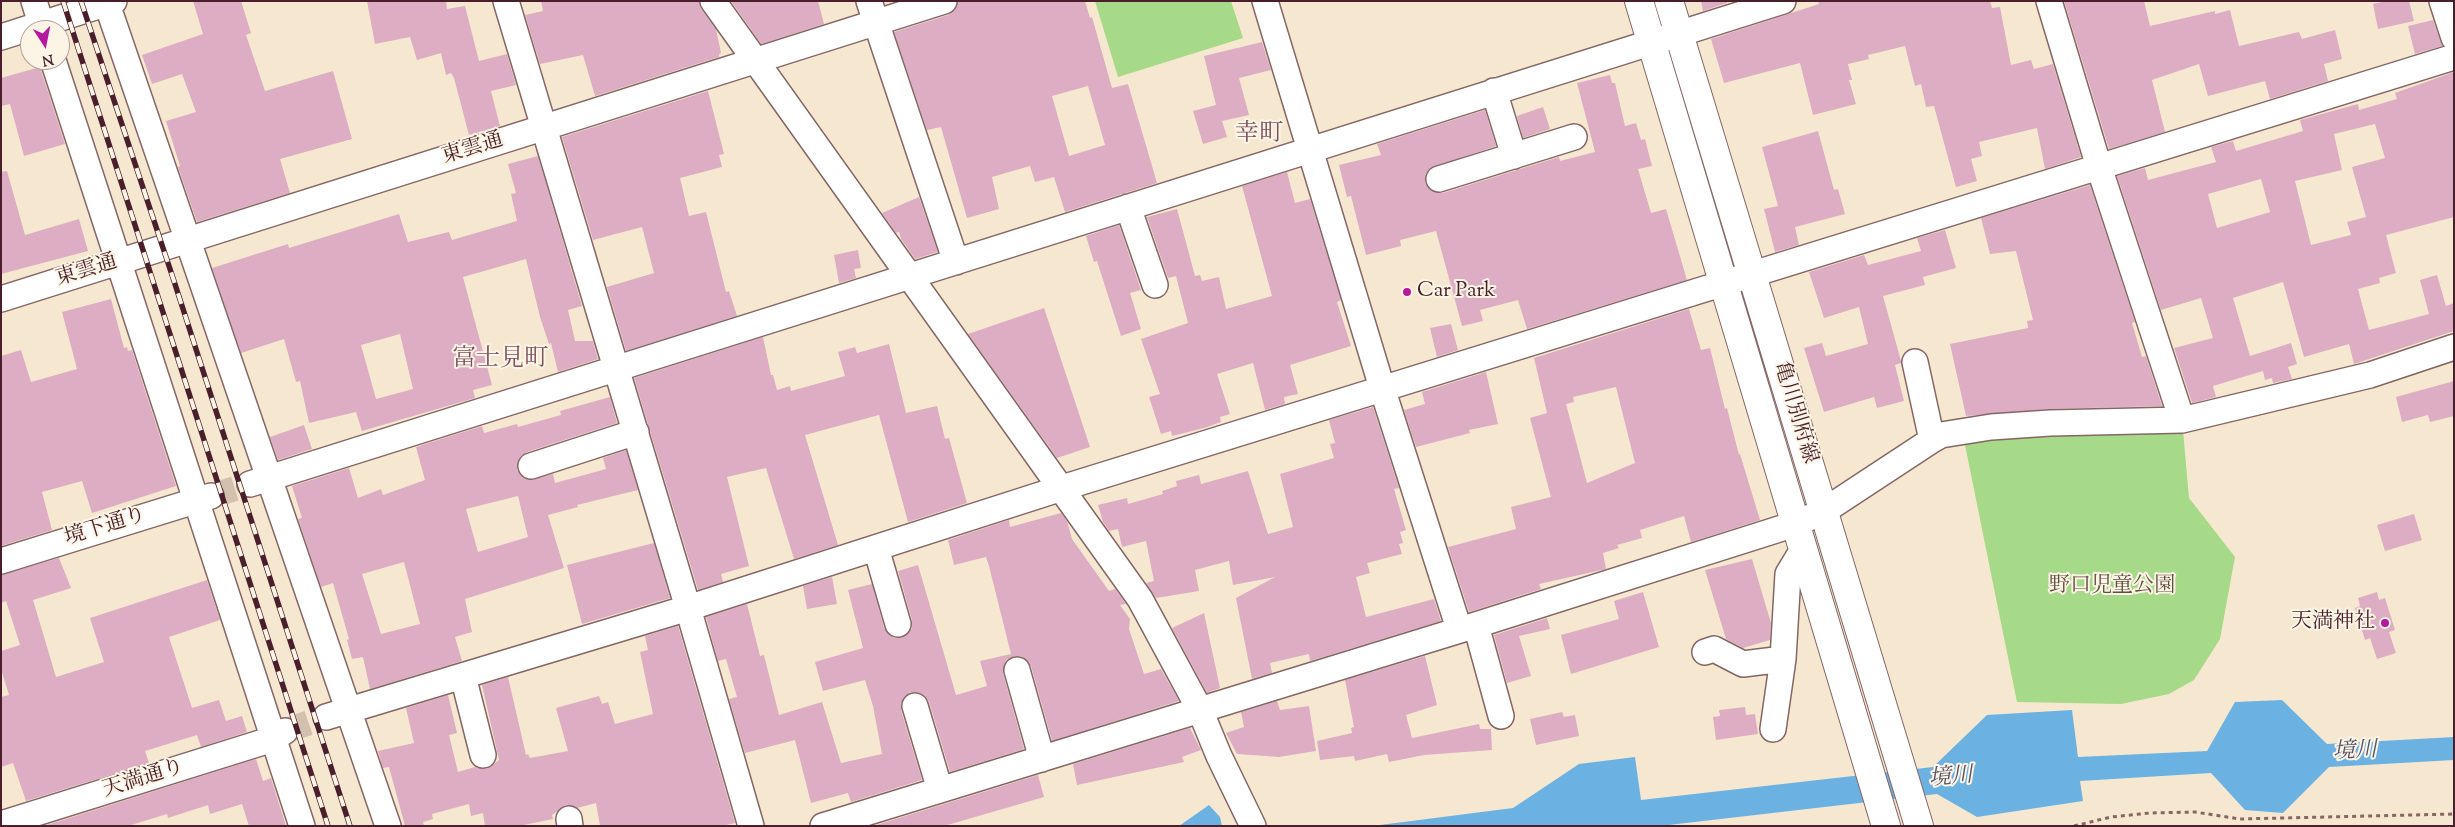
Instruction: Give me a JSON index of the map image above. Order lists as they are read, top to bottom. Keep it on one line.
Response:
{"streets":{"main road":["亀川別府線"],"street":["東雲通","境下通り","天満通り"]},"districts":["幸町","富士見町"],"water":["境川"],"parks":["野口児童公園"],"places":["Car Park","天満神社"],"north":"bottom"}
